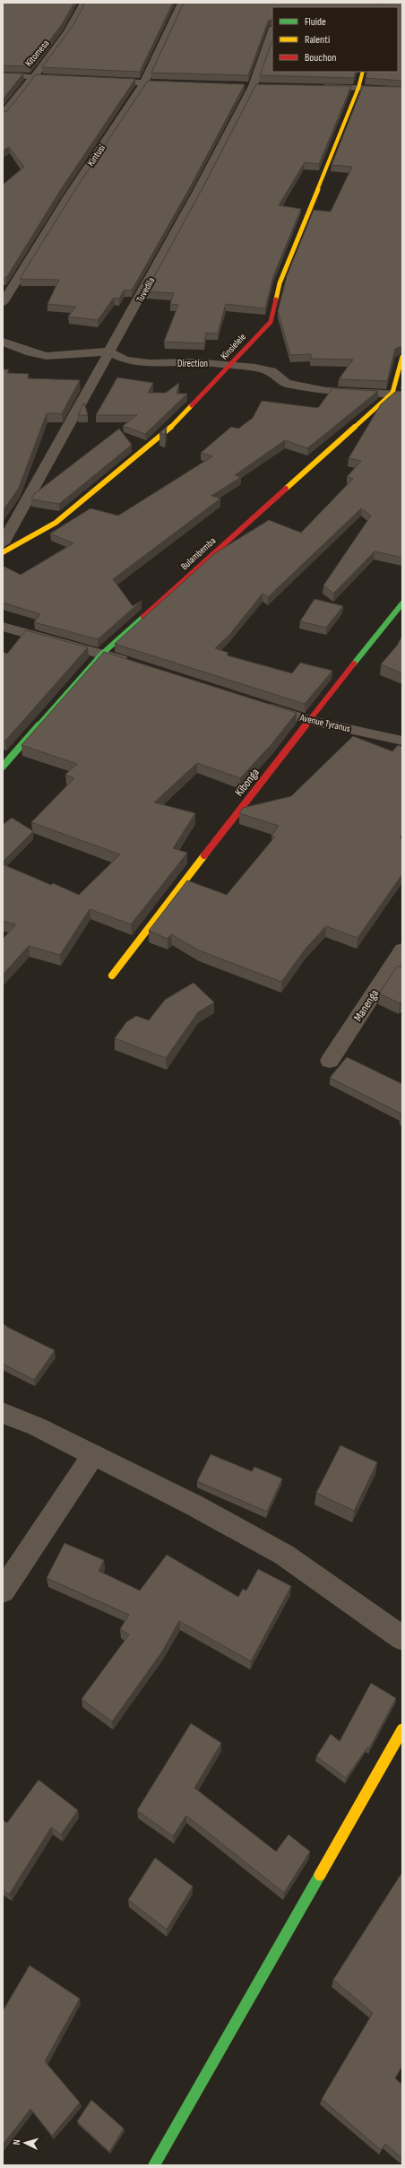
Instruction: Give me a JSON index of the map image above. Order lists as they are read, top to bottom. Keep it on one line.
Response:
{"streets":{"street":["Kitomesa","Kintusi","Tuvedila","Kinsielele","Direction","Bulambemba","Avenue Tyranus","Kibonga","Manenga"]},"crossings":[["Tuvedila","Direction"],["Kinsielele","Direction"],["Direction","Bulambemba"],["Avenue Tyranus","Kibonga"]],"legend":["Fluide","Ralenti","Bouchon"],"north":"left"}
